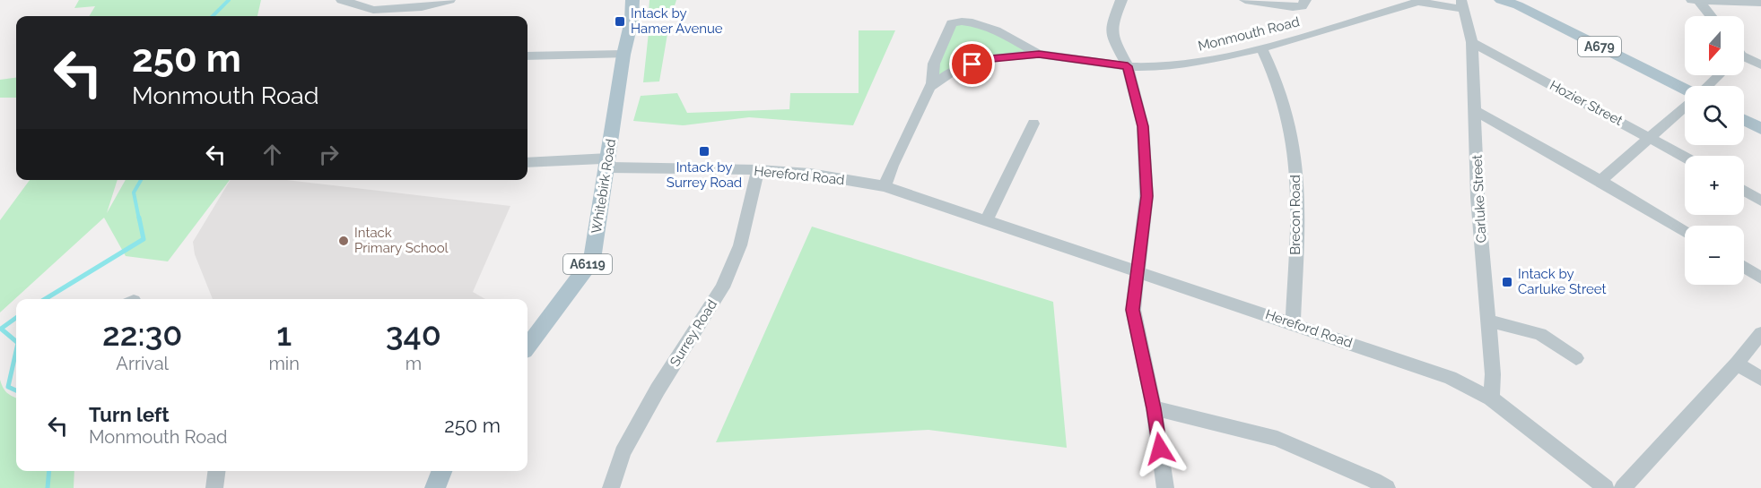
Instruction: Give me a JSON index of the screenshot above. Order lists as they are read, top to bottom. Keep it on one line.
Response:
{"streets":{"main road":["A679","Whitebirk Road","A6119"],"street":["Monmouth Road","Hozier Street","Hereford Road","Carluke Street","Brecon Road","Surrey Road"]},"crossings":[["Monmouth Road","Hereford Road"],["Monmouth Road","Carluke Street"],["Monmouth Road","Brecon Road"],["Hozier Street","Carluke Street"],["Hereford Road","Whitebirk Road"],["Hereford Road","Carluke Street"],["Hereford Road","Brecon Road"],["Hereford Road","Surrey Road"]],"places":{"transit":["Intack by Hamer Avenue","Intack by Surrey Road","Intack by Carluke Street"],"other":["Intack Primary School"]},"north":"bottom","page":{"map_buttons":["+","−"],"turn":["250 m","Monmouth Road"],"eta":["22:30","Arrival","1","min","340","m"],"list":[{"name":"Turn left","note":"Monmouth Road","value":"250 m"}]}}
